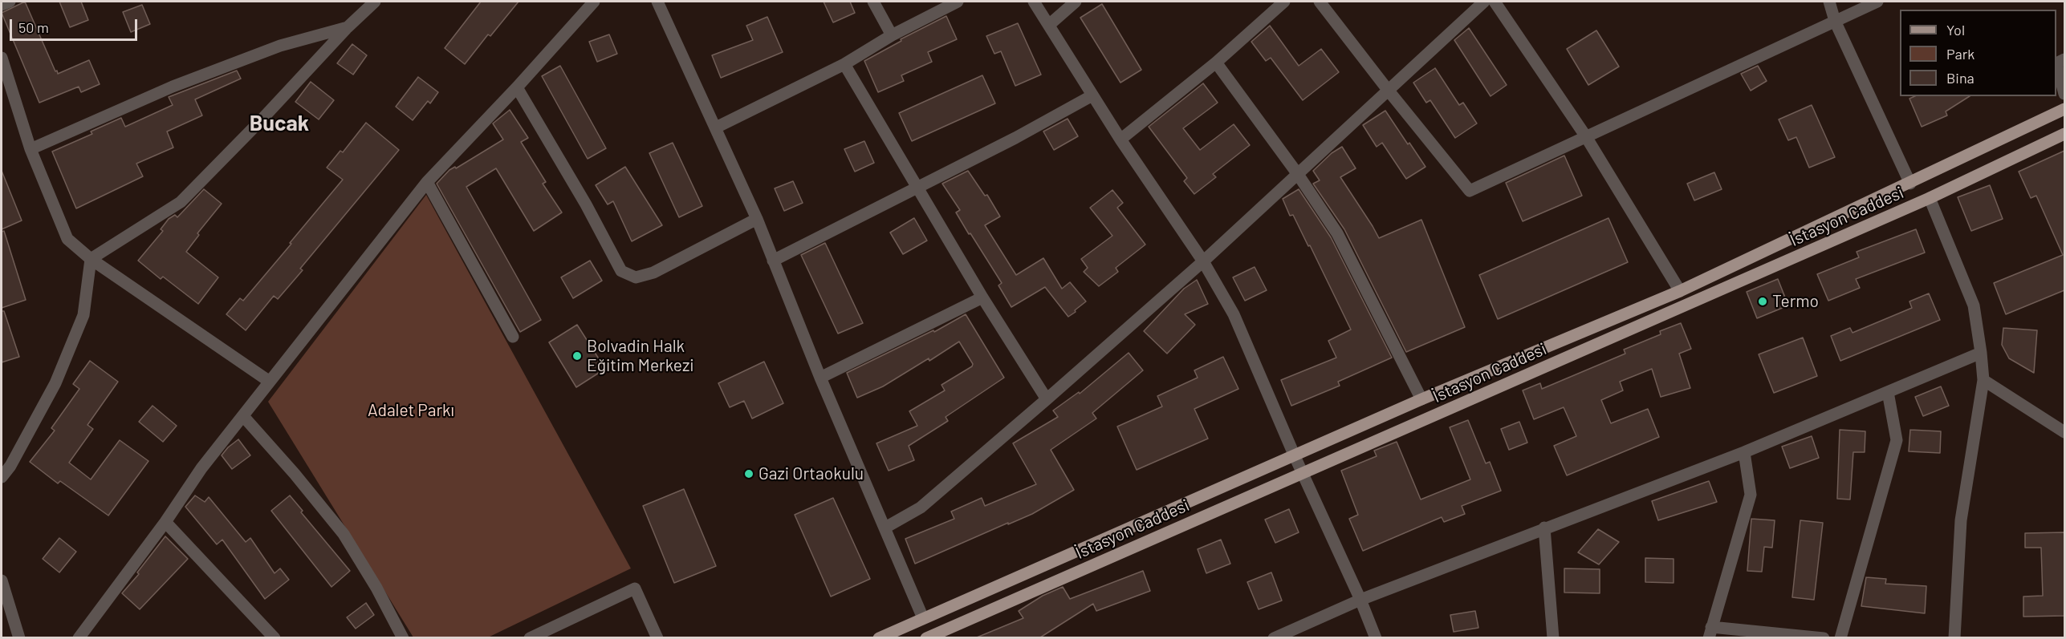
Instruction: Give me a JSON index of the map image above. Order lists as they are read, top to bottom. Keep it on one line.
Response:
{"streets":{"main road":["İstasyon Caddesi"]},"districts":["Bucak"],"parks":["Adalet Parkı"],"places":["Termo","Bolvadin Halk Eğitim Merkezi","Gazi Ortaokulu"],"legend":["Yol","Park","Bina"],"scale_bar":"50 m"}
